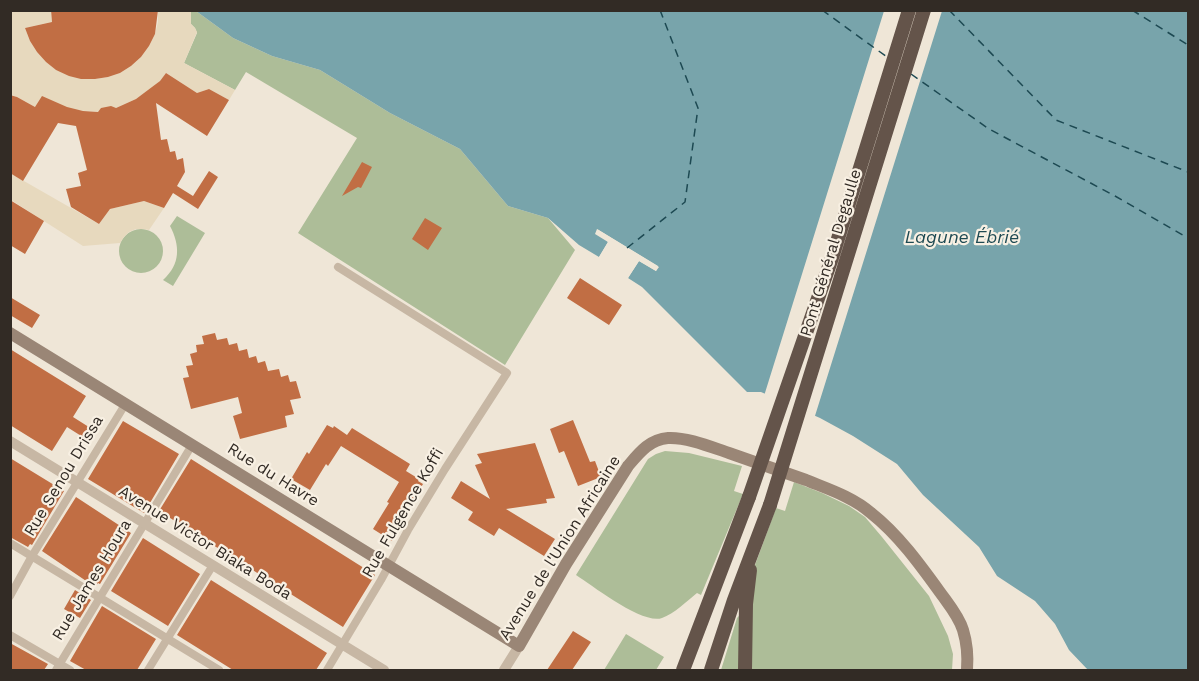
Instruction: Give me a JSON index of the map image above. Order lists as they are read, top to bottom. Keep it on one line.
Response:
{"streets":{"highway":["Pont Général Degaulle"],"main road":["Rue du Havre","Avenue de l'Union Africaine"],"street":["Rue Senou Drissa","Rue Fulgence Koffi","Avenue Victor Biaka Boda","Rue James Houra"]},"crossings":[["Rue du Havre","Rue Senou Drissa"],["Rue du Havre","Rue Fulgence Koffi"],["Rue du Havre","Avenue de l'Union Africaine"],["Rue du Havre","Rue James Houra"],["Rue Senou Drissa","Avenue Victor Biaka Boda"],["Rue Fulgence Koffi","Avenue Victor Biaka Boda"],["Avenue Victor Biaka Boda","Rue James Houra"]],"water":["Lagune Ébrié"]}
